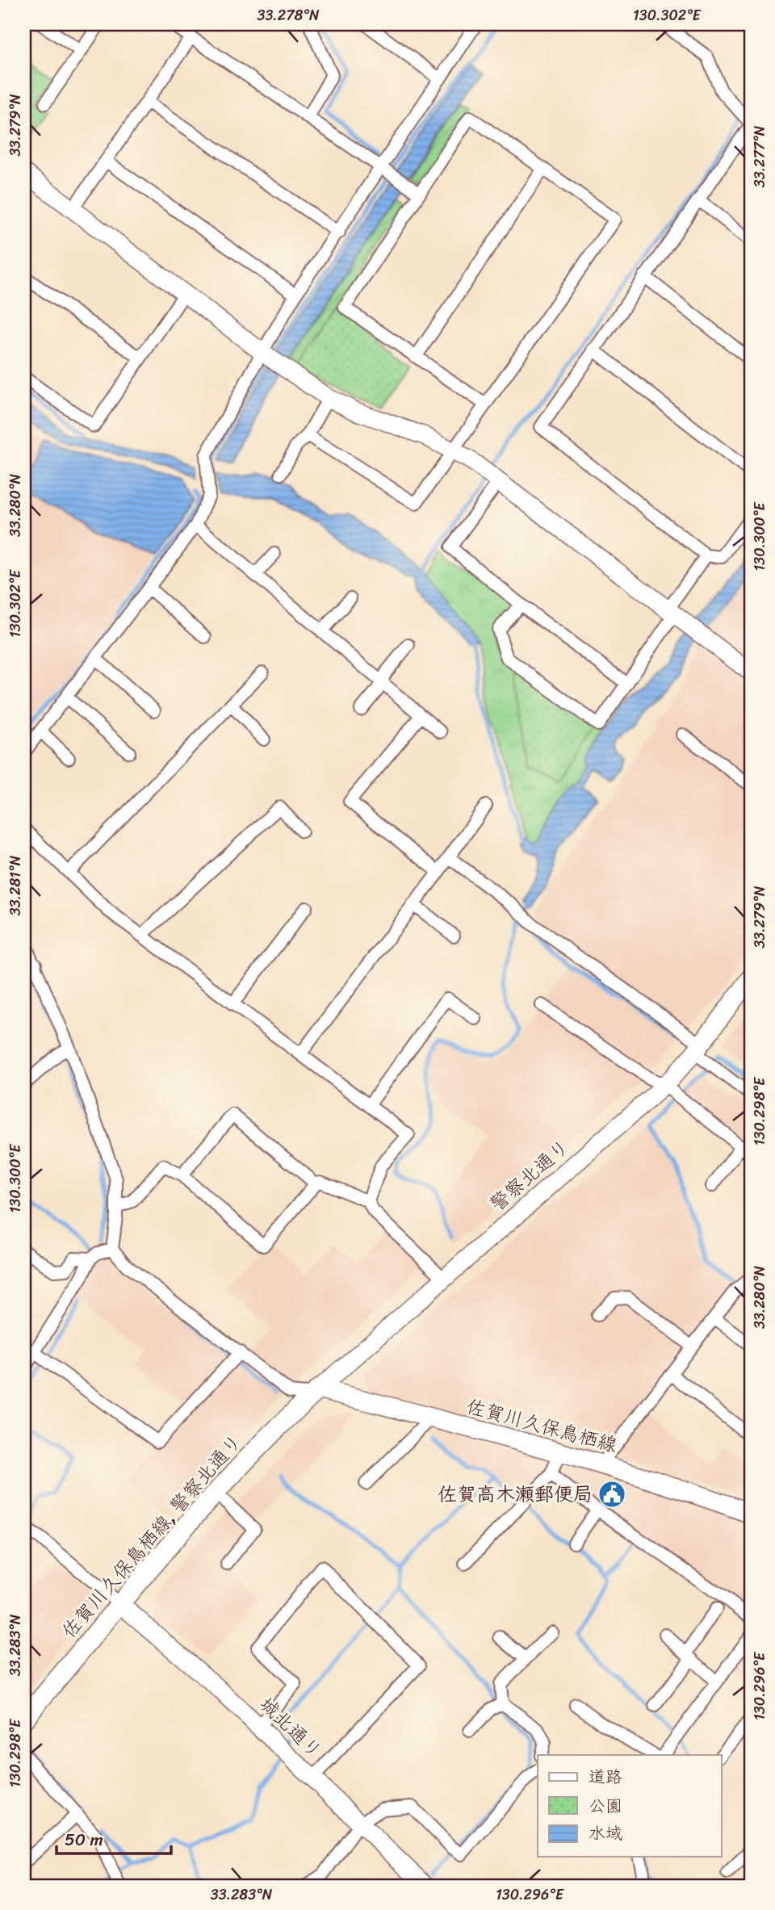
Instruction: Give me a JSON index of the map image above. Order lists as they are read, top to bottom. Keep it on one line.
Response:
{"streets":{"main road":["佐賀川久保鳥栖線","佐賀川久保鳥栖線, 警察北通り"],"street":["警察北通り","城北通り"]},"crossings":[["警察北通り","佐賀川久保鳥栖線"],["警察北通り","佐賀川久保鳥栖線, 警察北通り"],["佐賀川久保鳥栖線","佐賀川久保鳥栖線, 警察北通り"],["佐賀川久保鳥栖線, 警察北通り","城北通り"]],"places":{"public building":["佐賀高木瀬郵便局"]},"legend":["道路","公園","水域"],"scale_bar":"50 m","coordinates":["33.278°N","130.302°E","33.279°N","33.277°N","33.280°N","130.300°E","33.281°N","130.298°E","33.283°N","130.296°E"]}
